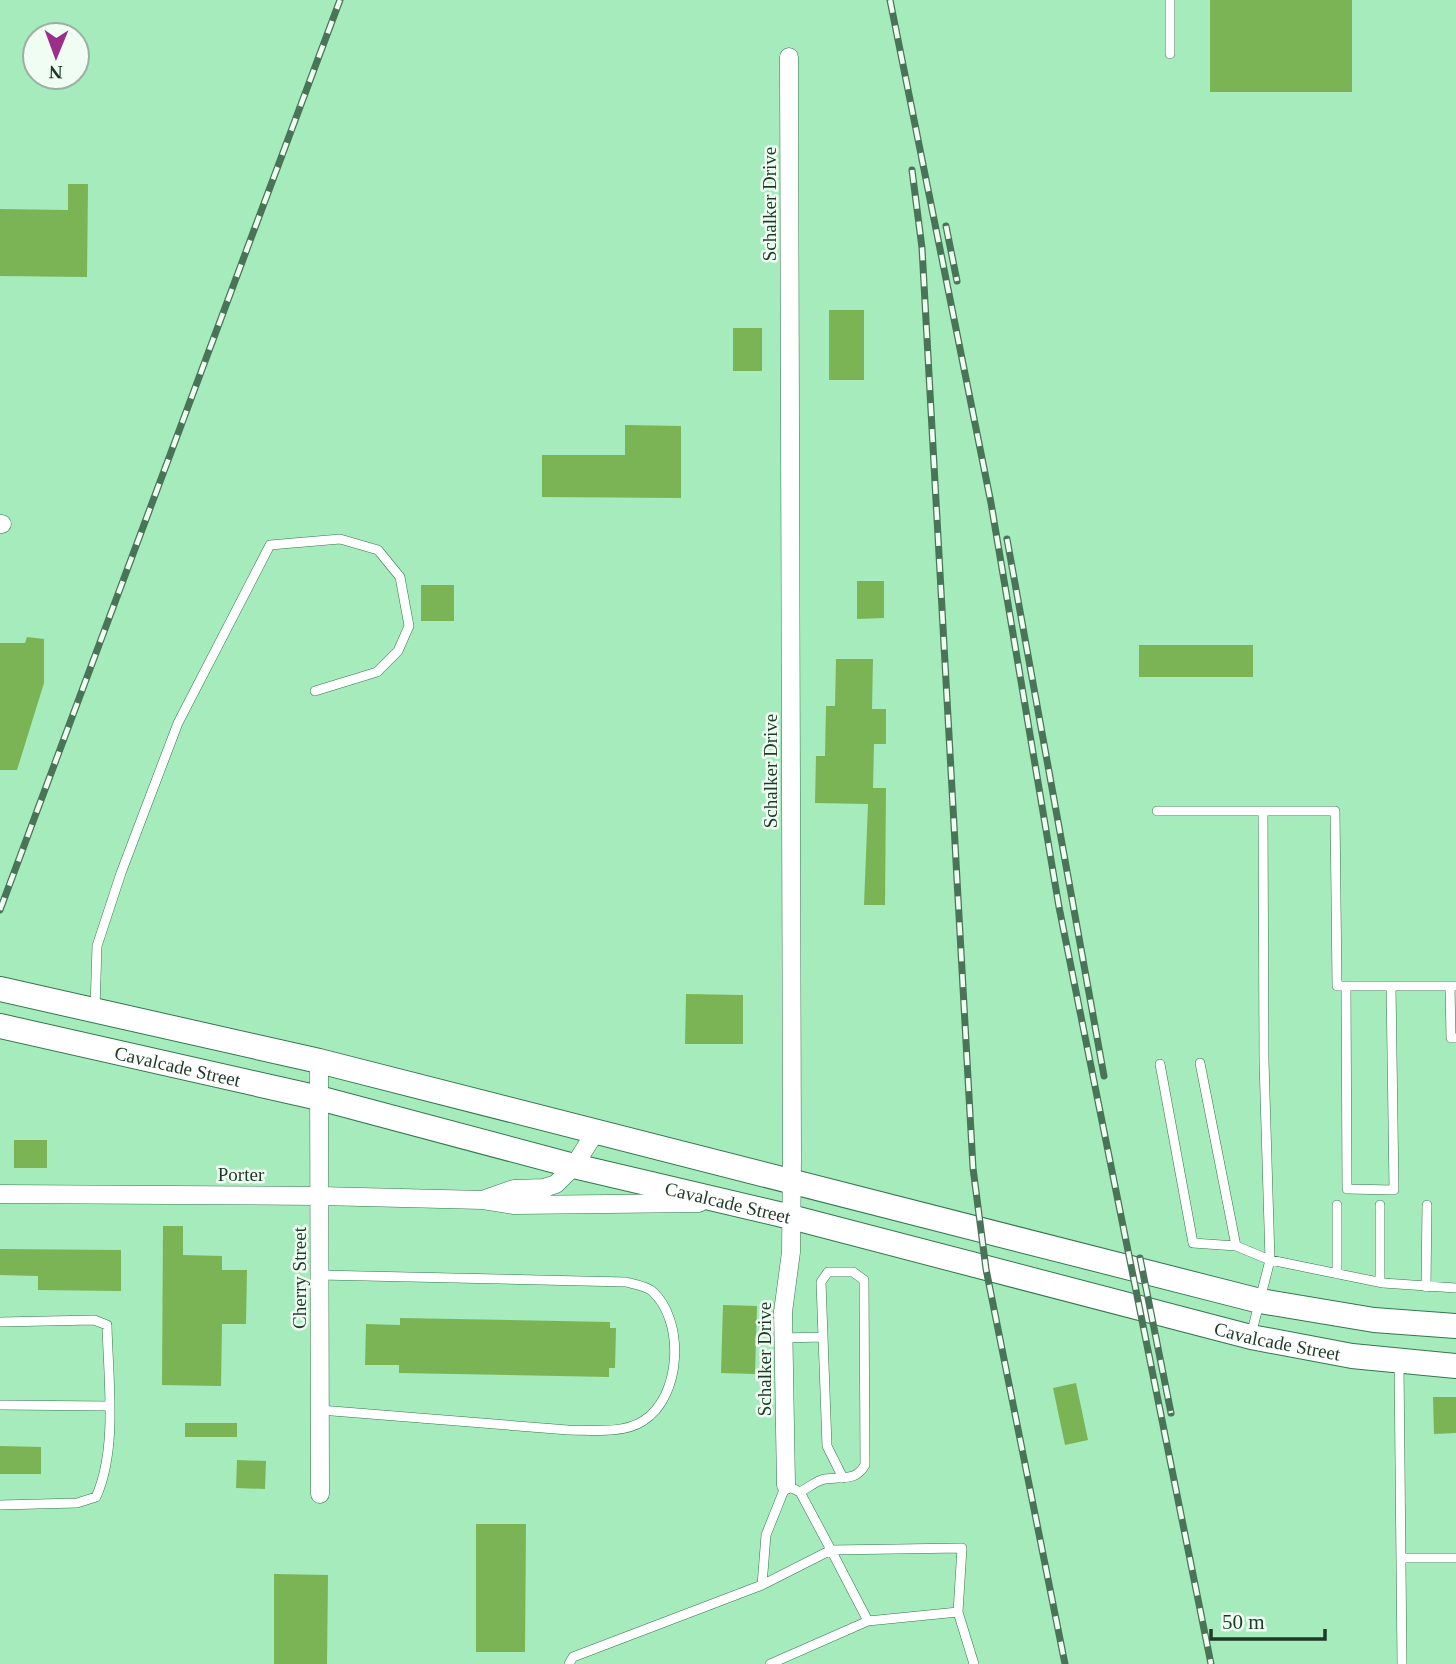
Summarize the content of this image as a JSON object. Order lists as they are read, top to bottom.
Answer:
{
  "streets": {
    "main road": ["Cavalcade Street"],
    "street": ["Schalker Drive", "Porter", "Cherry Street"]
  },
  "crossings": [
    ["Schalker Drive", "Cavalcade Street"],
    ["Cavalcade Street", "Porter"],
    ["Cavalcade Street", "Cherry Street"],
    ["Porter", "Cherry Street"]
  ],
  "scale_bar": "50 m",
  "north": "bottom"
}
